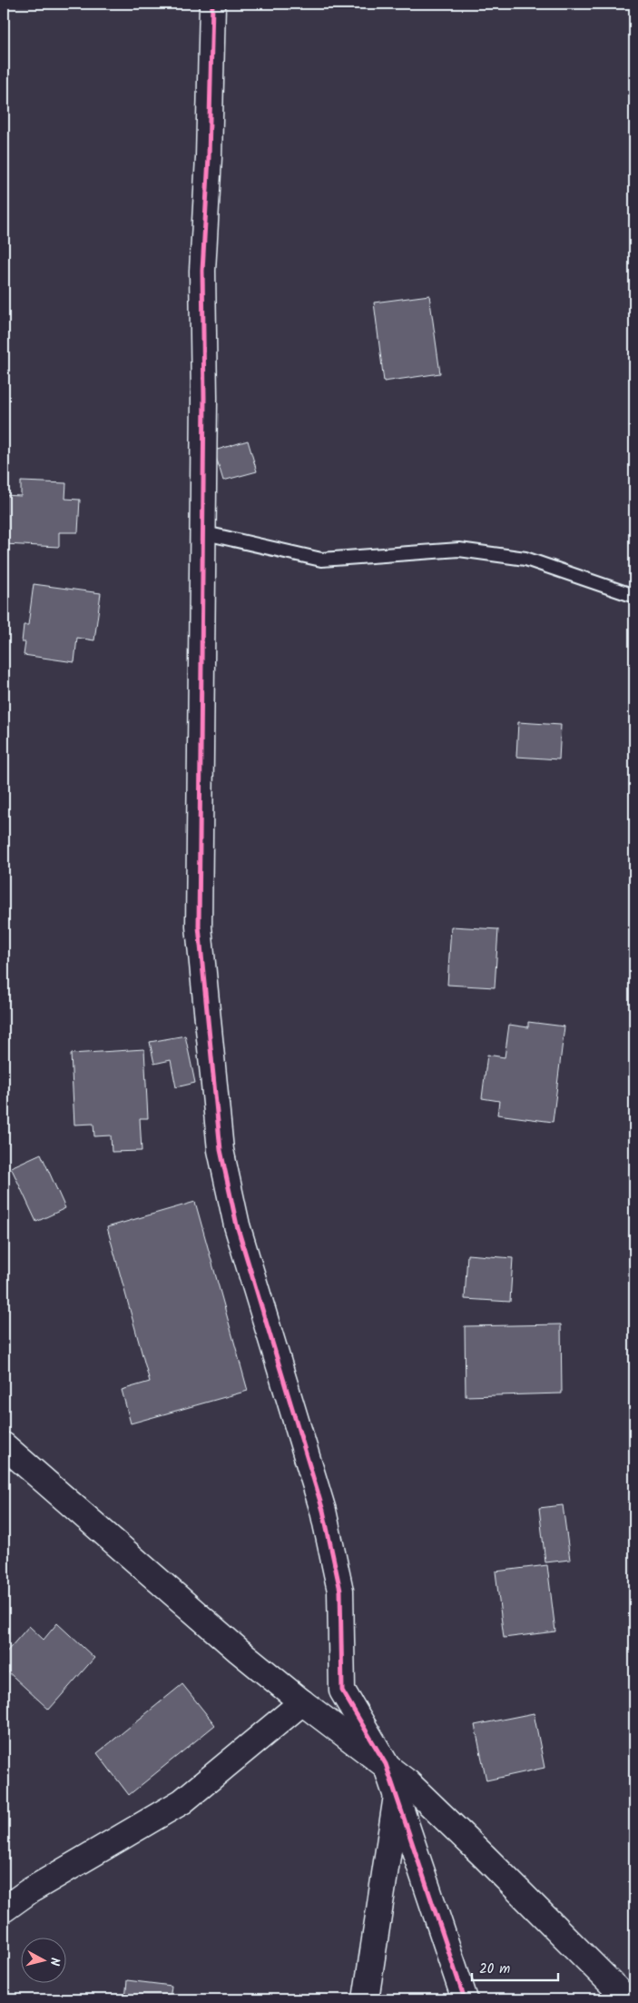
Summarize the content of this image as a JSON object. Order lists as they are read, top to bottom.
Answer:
{
  "scale_bar": "20 m",
  "north": "right"
}
